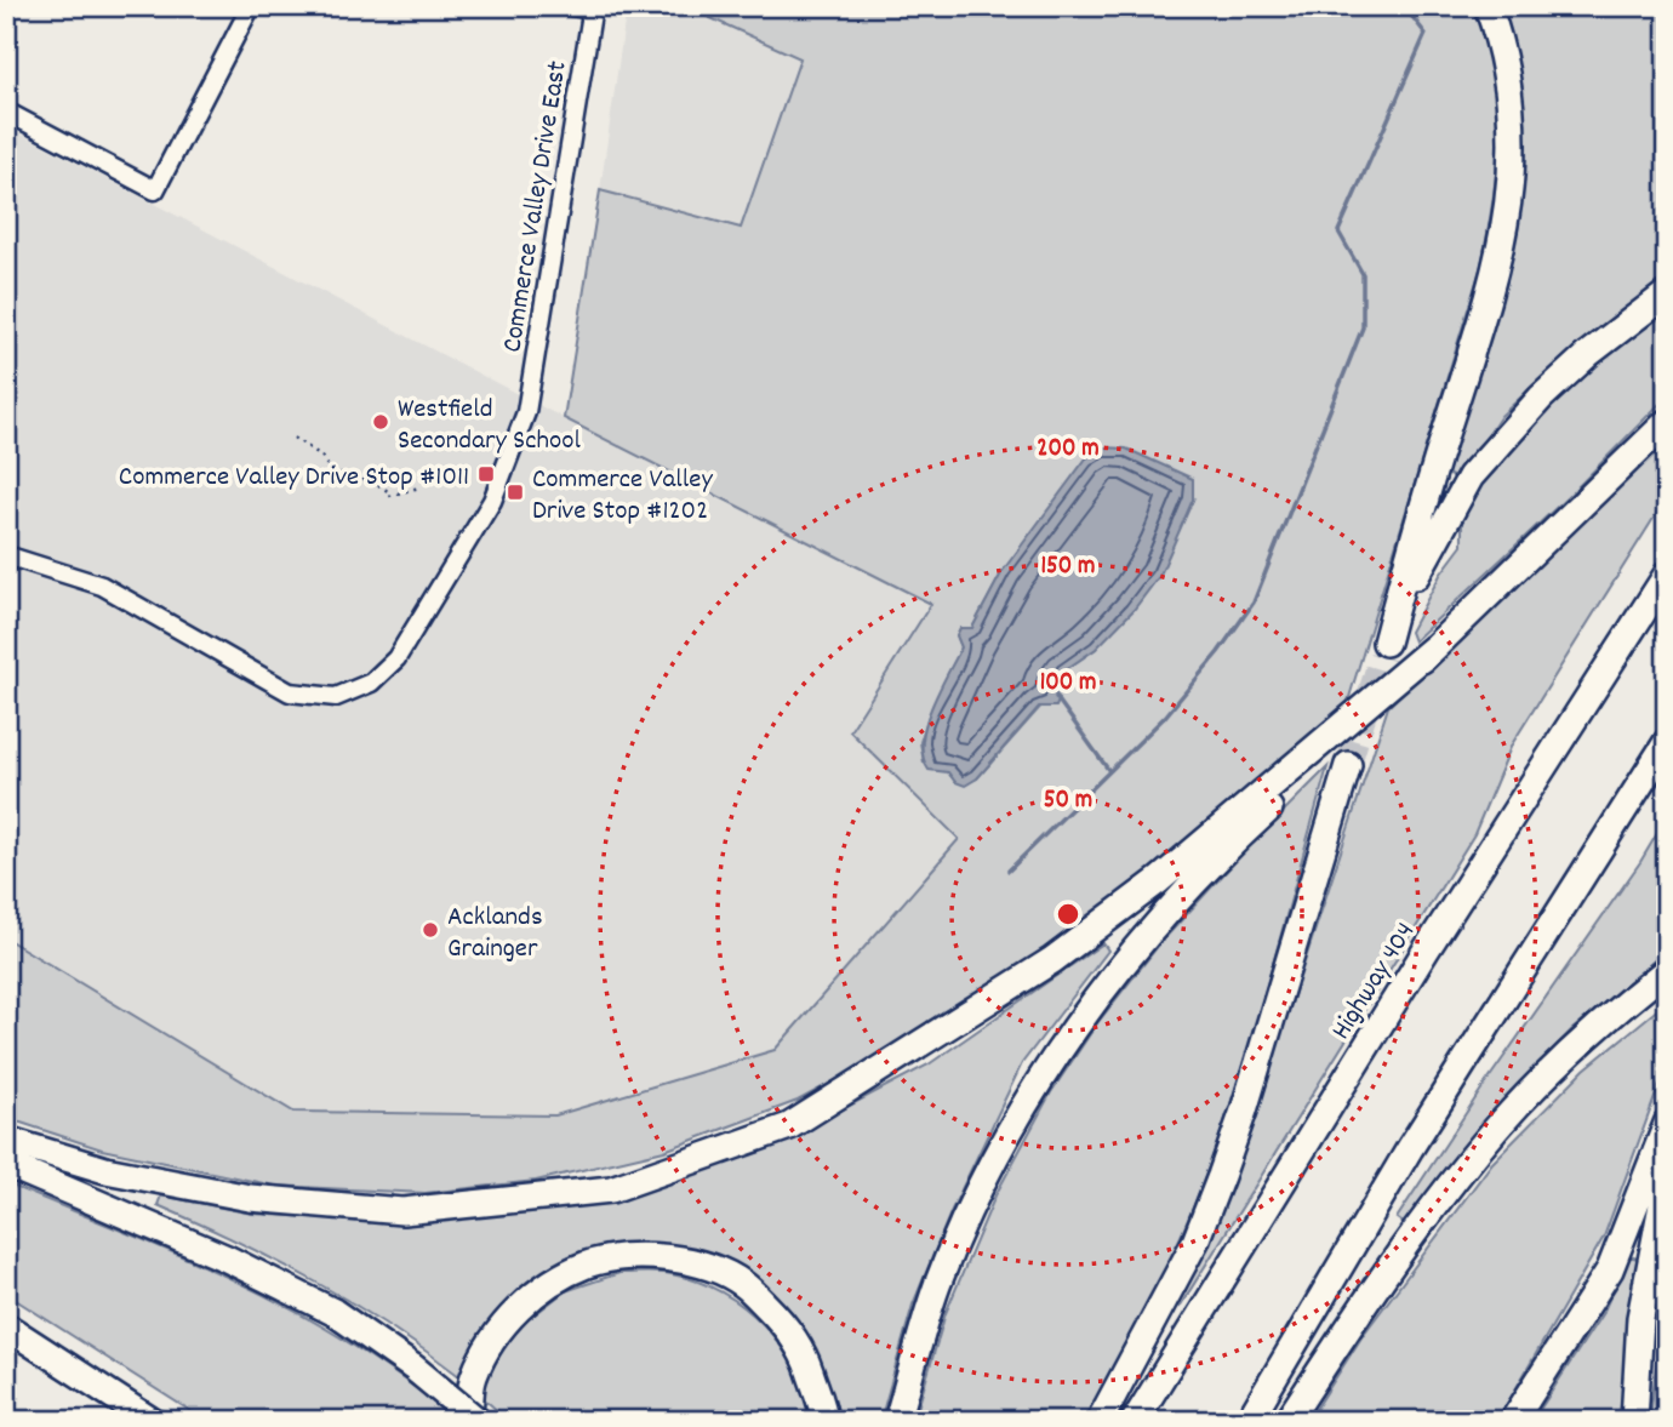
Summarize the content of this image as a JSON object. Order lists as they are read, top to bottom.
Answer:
{
  "streets": {
    "highway": ["Highway 404"],
    "street": ["Commerce Valley Drive East"]
  },
  "places": {
    "other": ["Westfield Secondary School", "Acklands Grainger"],
    "transit": ["Commerce Valley Drive Stop #1011", "Commerce Valley Drive Stop #1202"]
  },
  "rings": [
    "200 m",
    "150 m",
    "100 m",
    "50 m"
  ]
}
